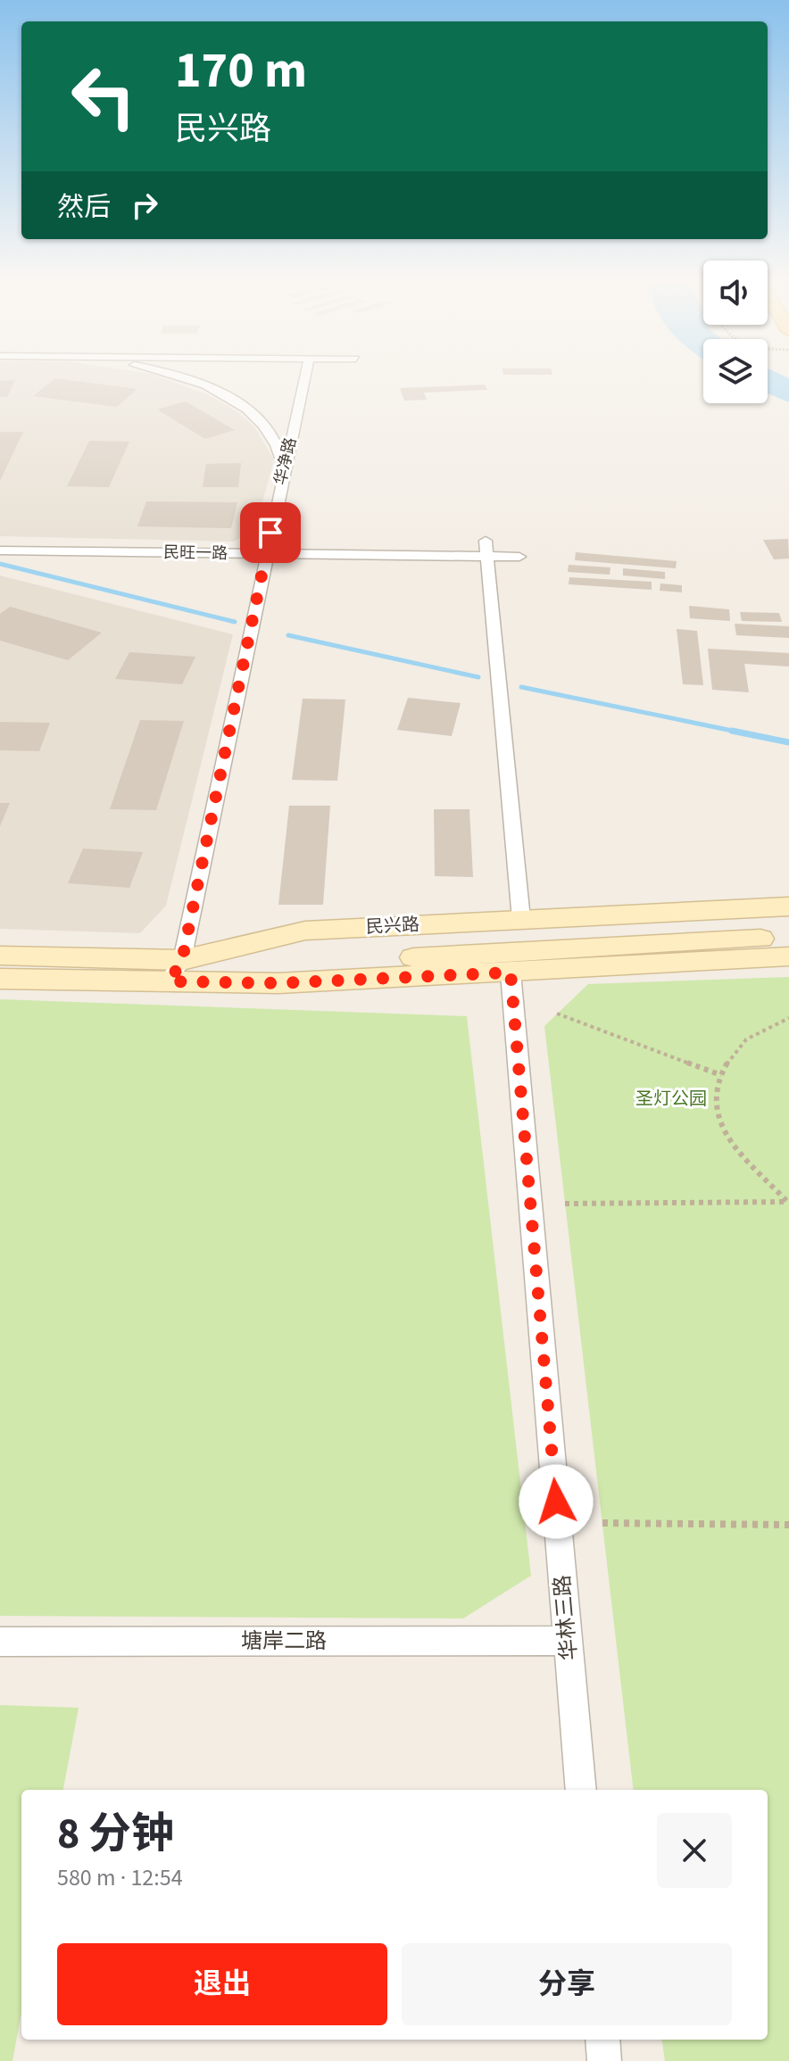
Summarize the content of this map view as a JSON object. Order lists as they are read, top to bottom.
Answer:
{
  "streets": {
    "main road": ["民兴路"],
    "street": [
      "华净路",
      "民旺一路",
      "华林三路",
      "塘岸二路"
    ]
  },
  "crossings": [
    ["华净路", "民旺一路"],
    ["华净路", "民兴路"],
    ["民兴路", "华林三路"],
    ["华林三路", "塘岸二路"]
  ],
  "parks": ["圣灯公园"],
  "page": {
    "turn": ["170 m", "民兴路"],
    "then": "然后",
    "heading": ["8 分钟", "580 m · 12:54"],
    "buttons": ["退出", "分享"]
  }
}
